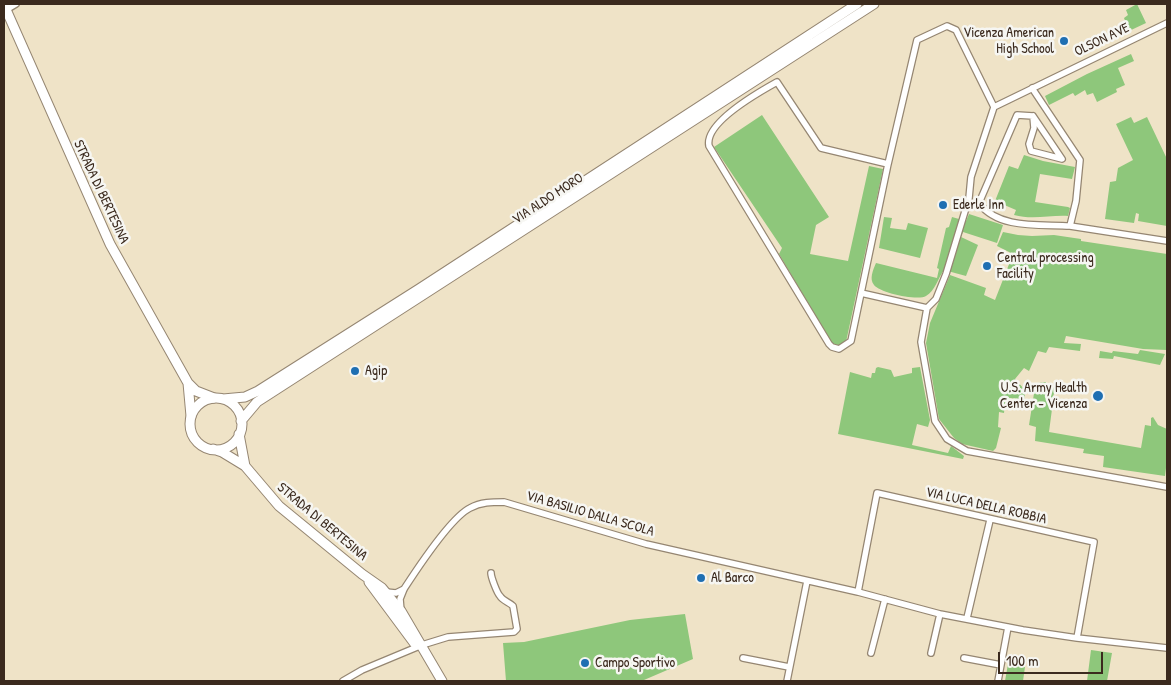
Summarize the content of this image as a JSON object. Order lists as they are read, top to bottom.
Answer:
{
  "streets": {
    "main road": ["STRADA DI BERTESINA", "VIA ALDO MORO"],
    "street": ["OLSON AVE", "VIA LUCA DELLA ROBBIA", "VIA BASILIO DALLA SCOLA"]
  },
  "crossings": [
    ["STRADA DI BERTESINA", "VIA ALDO MORO"],
    ["STRADA DI BERTESINA", "VIA BASILIO DALLA SCOLA"],
    ["VIA LUCA DELLA ROBBIA", "VIA BASILIO DALLA SCOLA"]
  ],
  "places": [
    "Vicenza American High School",
    "Ederle Inn",
    "Central processing Facility",
    "Agip",
    "U.S. Army Health Center - Vicenza",
    "Al Barco",
    "Campo Sportivo"
  ],
  "scale_bar": "100 m"
}
